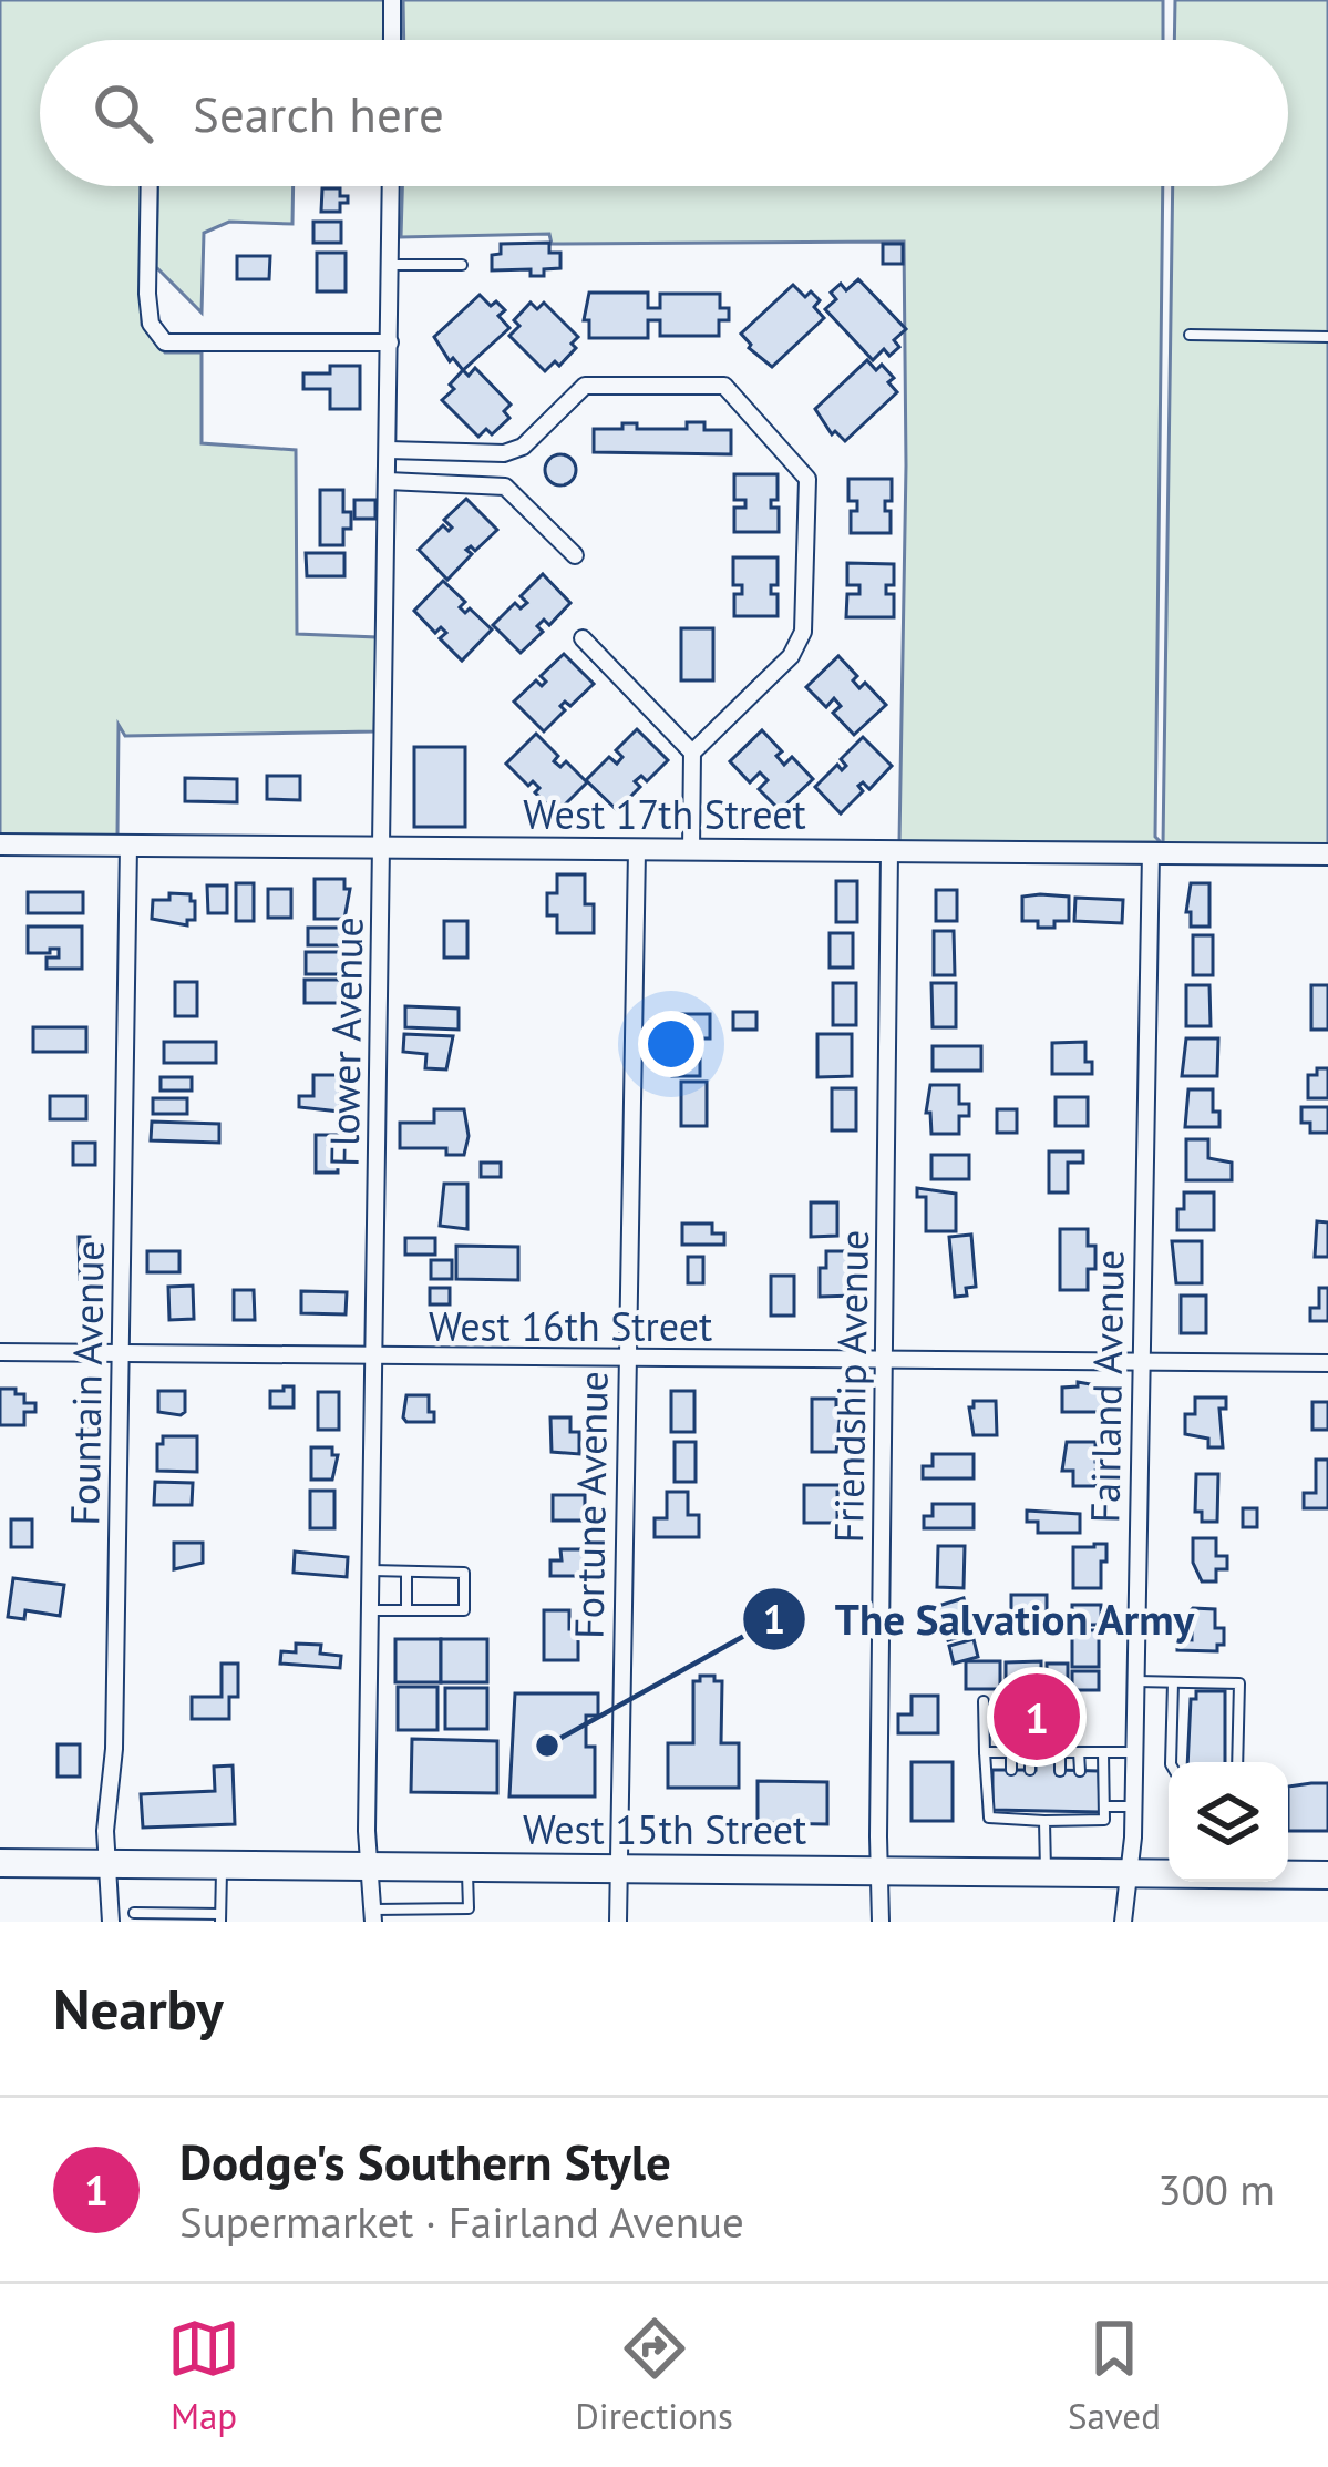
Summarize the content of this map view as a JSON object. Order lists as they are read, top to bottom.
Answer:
{
  "streets": {
    "highway": ["West 15th Street"],
    "main road": ["West 17th Street"],
    "street": [
      "Flower Avenue",
      "West 16th Street",
      "Fountain Avenue",
      "Friendship Avenue",
      "Fairland Avenue",
      "Fortune Avenue"
    ]
  },
  "crossings": [
    ["West 17th Street", "Flower Avenue"],
    ["West 17th Street", "Fountain Avenue"],
    ["West 17th Street", "Friendship Avenue"],
    ["West 17th Street", "Fairland Avenue"],
    ["West 17th Street", "Fortune Avenue"],
    ["Flower Avenue", "West 16th Street"],
    ["Flower Avenue", "West 15th Street"],
    ["West 16th Street", "Fountain Avenue"],
    ["West 16th Street", "Friendship Avenue"],
    ["West 16th Street", "Fairland Avenue"],
    ["West 16th Street", "Fortune Avenue"],
    ["Fountain Avenue", "West 15th Street"],
    ["Friendship Avenue", "West 15th Street"],
    ["Fairland Avenue", "West 15th Street"],
    ["Fortune Avenue", "West 15th Street"]
  ],
  "places": ["The Salvation Army"],
  "page": {
    "search": "Search here",
    "pins": "1",
    "heading": "Nearby",
    "list": [
      {
        "mark": "1",
        "name": "Dodge's Southern Style",
        "note": "Supermarket · Fairland Avenue",
        "value": "300 m"
      }
    ],
    "nav": ["Map", "Directions", "Saved"]
  }
}
